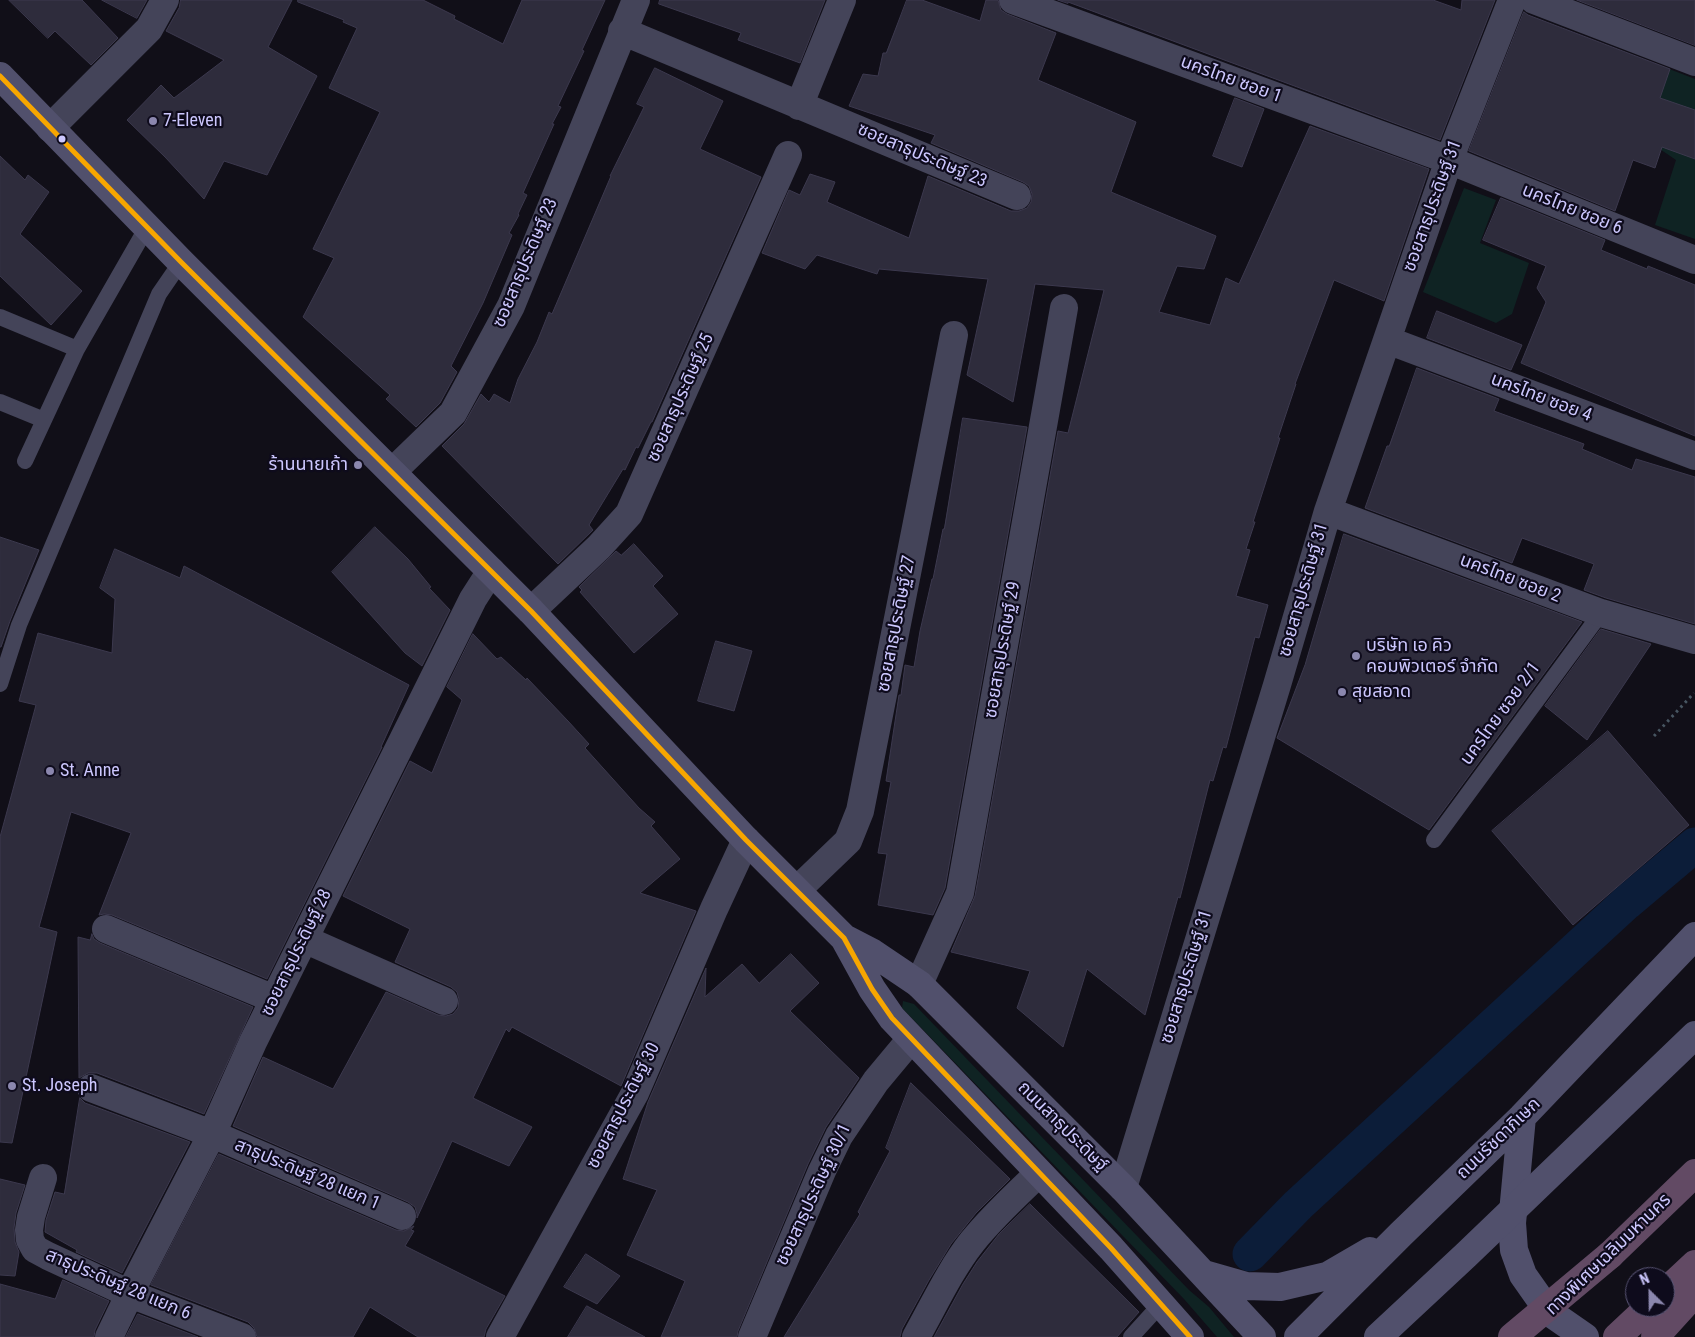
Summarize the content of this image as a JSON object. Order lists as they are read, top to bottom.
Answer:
{
  "streets": {
    "highway": ["ทางพิเศษเฉลิมมหานคร"],
    "main road": ["ถนนสาธุประดิษฐ์", "ถนนรัชดาภิเษก"],
    "street": [
      "นครไทย ซอย 1",
      "ซอยสาธุประดิษฐ์ 23",
      "ซอยสาธุประดิษฐ์ 31",
      "นครไทย ซอย 6",
      "ซอยสาธุประดิษฐ์ 25",
      "นครไทย ซอย 4",
      "นครไทย ซอย 2",
      "ซอยสาธุประดิษฐ์ 27",
      "ซอยสาธุประดิษฐ์ 29",
      "ซอยสาธุประดิษฐ์ 28",
      "ซอยสาธุประดิษฐ์ 30",
      "สาธุประดิษฐ์ 28 แยก 1",
      "ซอยสาธุประดิษฐ์ 30/1",
      "สาธุประดิษฐ์ 28 แยก 6"
    ],
    "lane": ["นครไทย ซอย 2/1"]
  },
  "crossings": [
    ["นครไทย ซอย 1", "ซอยสาธุประดิษฐ์ 31"],
    ["นครไทย ซอย 1", "นครไทย ซอย 6"],
    ["ซอยสาธุประดิษฐ์ 23", "ถนนสาธุประดิษฐ์"],
    ["ซอยสาธุประดิษฐ์ 31", "นครไทย ซอย 6"],
    ["ซอยสาธุประดิษฐ์ 31", "นครไทย ซอย 4"],
    ["ซอยสาธุประดิษฐ์ 31", "นครไทย ซอย 2"],
    ["ซอยสาธุประดิษฐ์ 31", "ถนนสาธุประดิษฐ์"],
    ["ซอยสาธุประดิษฐ์ 25", "ถนนสาธุประดิษฐ์"],
    ["นครไทย ซอย 2", "นครไทย ซอย 2/1"],
    ["ซอยสาธุประดิษฐ์ 27", "ถนนสาธุประดิษฐ์"],
    ["ซอยสาธุประดิษฐ์ 29", "ถนนสาธุประดิษฐ์"],
    ["ซอยสาธุประดิษฐ์ 28", "ถนนสาธุประดิษฐ์"],
    ["ซอยสาธุประดิษฐ์ 28", "สาธุประดิษฐ์ 28 แยก 1"],
    ["ซอยสาธุประดิษฐ์ 28", "สาธุประดิษฐ์ 28 แยก 6"],
    ["ซอยสาธุประดิษฐ์ 30", "ถนนสาธุประดิษฐ์"],
    ["ถนนสาธุประดิษฐ์", "ซอยสาธุประดิษฐ์ 30/1"]
  ],
  "places": [
    "7-Eleven",
    "ร้านนายเก้า",
    "บริษัท เอ คิว คอมพิวเตอร์ จำกัด",
    "สุขสอาด",
    "St. Anne",
    "St. Joseph"
  ],
  "north": "top left"
}
